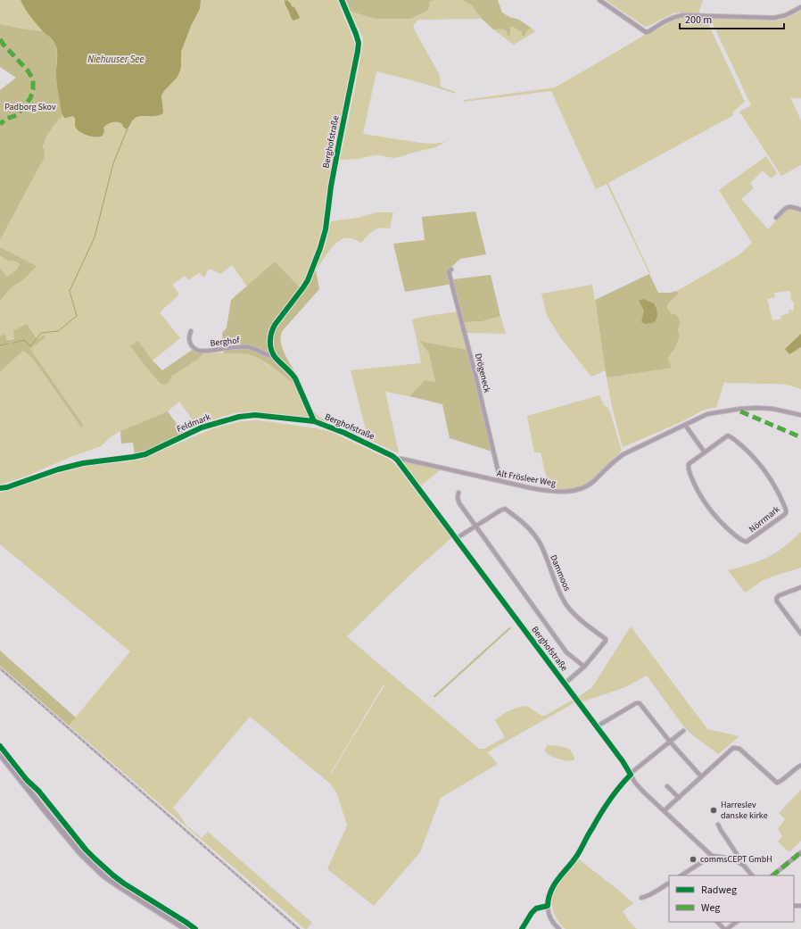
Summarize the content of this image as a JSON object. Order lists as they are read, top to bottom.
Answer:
{
  "streets": {
    "street": [
      "Berghofstraße",
      "Berghof",
      "Drögeneck",
      "Feldmark",
      "Alt Frösleer Weg",
      "Nörrmark",
      "Dammoos"
    ]
  },
  "crossings": [
    ["Berghofstraße", "Berghof"],
    ["Berghofstraße", "Feldmark"],
    ["Berghofstraße", "Alt Frösleer Weg"],
    ["Berghofstraße", "Dammoos"],
    ["Drögeneck", "Alt Frösleer Weg"]
  ],
  "water": ["Niehuuser See"],
  "parks": ["Padborg Skov"],
  "places": ["Harreslev danske kirke", "commsCEPT GmbH"],
  "legend": ["Radweg", "Weg"],
  "scale_bar": "200 m"
}
